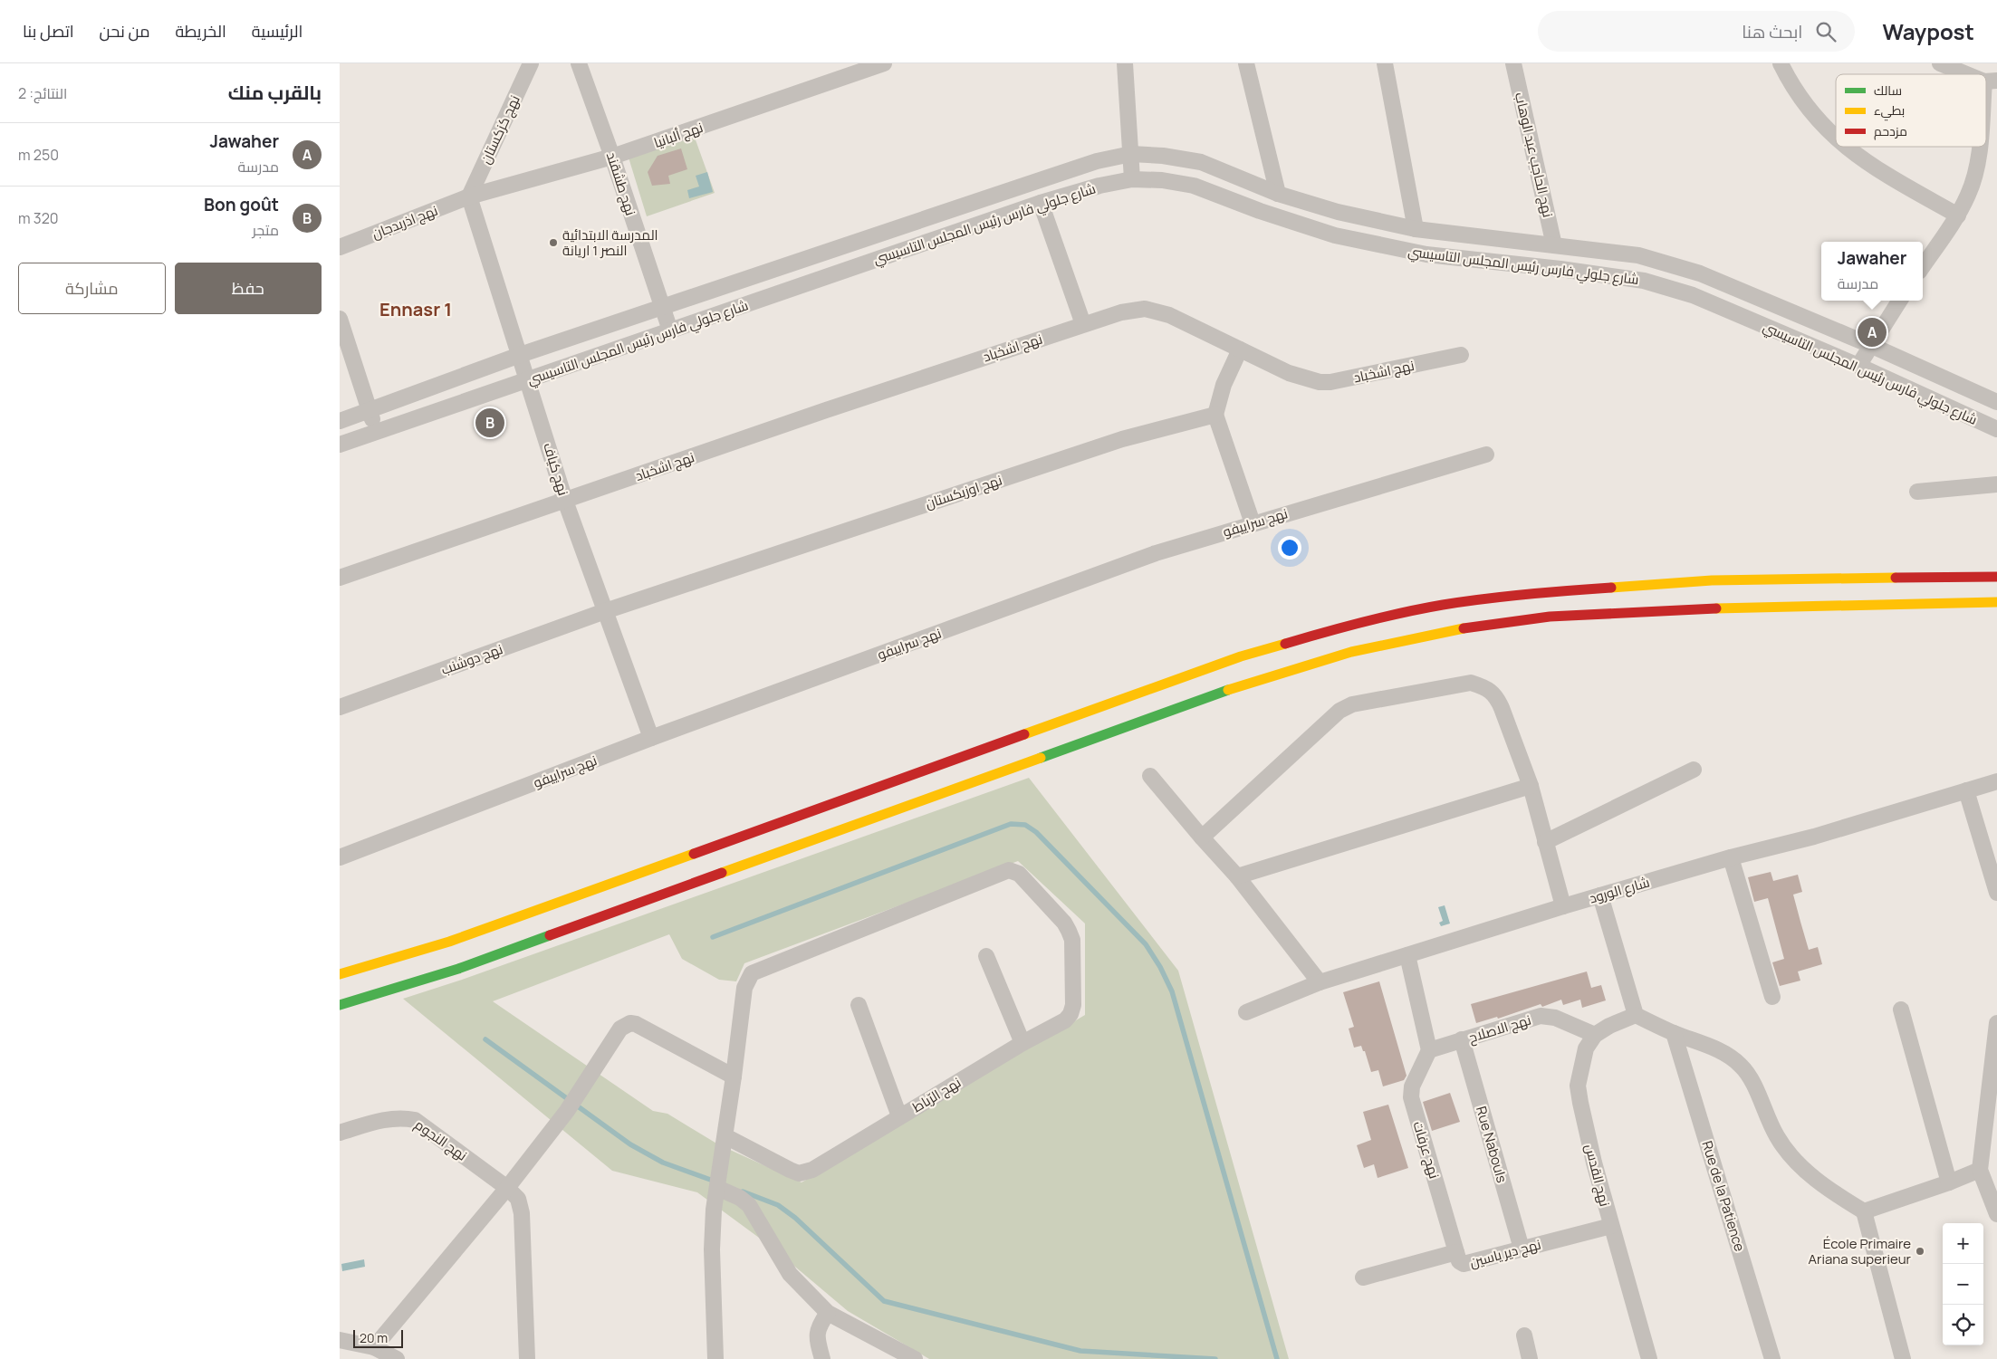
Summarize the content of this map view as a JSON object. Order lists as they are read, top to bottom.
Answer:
{
  "streets": {
    "street": [
      "نهج كزكستان",
      "نهج ألبانيا",
      "نهج الحاجب عبد الوهاب",
      "نهج طشقند",
      "نهج اذربدجان",
      "شارع جلولي فارس رئيس المجلس التاسيسي",
      "نهج اشخباد",
      "نهج كياف",
      "نهج اوزبكستان",
      "نهج سراييفو",
      "نهج دوشنب",
      "شارع الورود",
      "نهج الاصلاح",
      "نهج الرّباط",
      "نهج النجوم",
      "Rue Nabouls",
      "نهج عرفات",
      "نهج القدس",
      "Rue de la Patience",
      "نهج دير ياسين"
    ]
  },
  "crossings": [
    ["نهج كزكستان", "نهج ألبانيا"],
    ["نهج كزكستان", "نهج اذربدجان"],
    ["نهج كزكستان", "نهج كياف"],
    ["نهج ألبانيا", "نهج طشقند"],
    ["نهج ألبانيا", "نهج اذربدجان"],
    ["نهج ألبانيا", "نهج كياف"],
    ["نهج الحاجب عبد الوهاب", "شارع جلولي فارس رئيس المجلس التاسيسي"],
    ["نهج طشقند", "شارع جلولي فارس رئيس المجلس التاسيسي"],
    ["نهج اذربدجان", "نهج كياف"],
    ["شارع جلولي فارس رئيس المجلس التاسيسي", "نهج كياف"],
    ["نهج اشخباد", "نهج كياف"],
    ["نهج كياف", "نهج اوزبكستان"],
    ["نهج كياف", "نهج سراييفو"],
    ["نهج كياف", "نهج دوشنب"],
    ["نهج اوزبكستان", "نهج دوشنب"],
    ["نهج الاصلاح", "Rue Nabouls"],
    ["نهج الاصلاح", "نهج عرفات"],
    ["نهج الاصلاح", "نهج القدس"],
    ["Rue Nabouls", "نهج دير ياسين"],
    ["نهج عرفات", "نهج دير ياسين"],
    ["نهج القدس", "نهج دير ياسين"]
  ],
  "districts": ["Ennasr 1"],
  "places": ["المدرسة الابتدائية النصر 1 اريانة", "École Primaire Ariana superieur"],
  "legend": ["سالك", "بطيء", "مزدحم"],
  "scale_bar": "20 m",
  "page": {
    "header": "Waypost",
    "search": "ابحث هنا",
    "nav": [
      "الرئيسية",
      "الخريطة",
      "من نحن",
      "اتصل بنا"
    ],
    "heading": ["بالقرب منك", "النتائج: 2"],
    "list": [
      {
        "mark": "A",
        "name": "Jawaher",
        "note": "مدرسة",
        "value": "250 m"
      },
      {
        "mark": "B",
        "name": "Bon goût",
        "note": "متجر",
        "value": "320 m"
      }
    ],
    "popup": ["Jawaher", "مدرسة"],
    "buttons": ["حفظ", "مشاركة"],
    "pins": ["A", "B"],
    "map_buttons": ["+", "−"],
    "scale": "20 m"
  }
}
